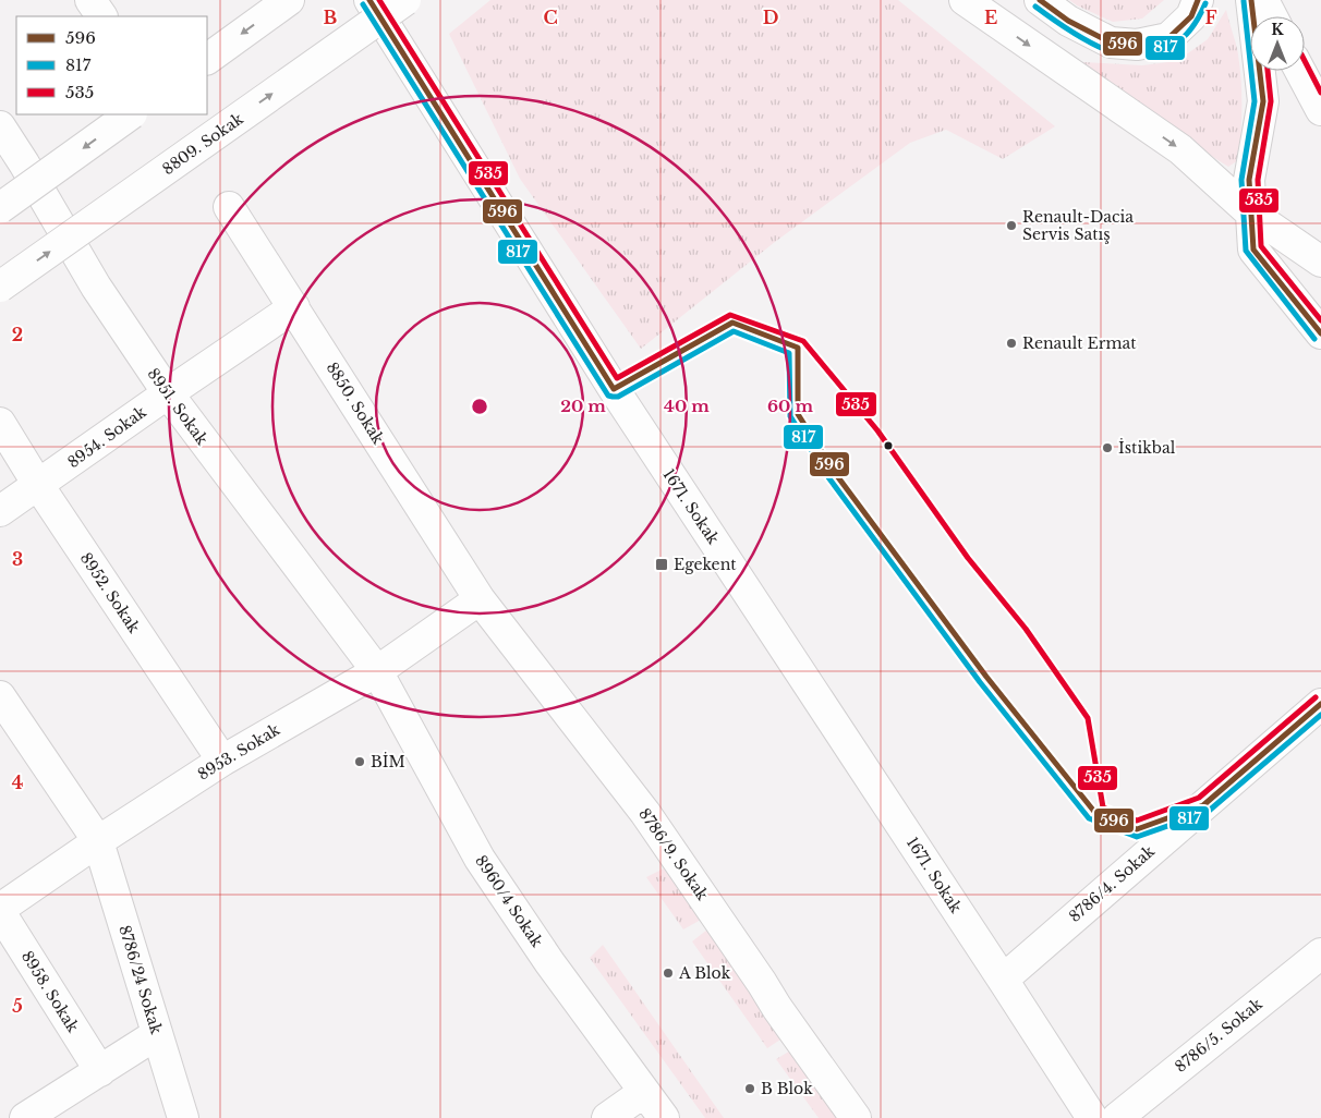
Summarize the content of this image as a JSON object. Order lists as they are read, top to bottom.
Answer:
{
  "streets": {
    "main road": [
      "8809. Sokak",
      "8850. Sokak",
      "8951. Sokak",
      "8954. Sokak",
      "1671. Sokak",
      "8952. Sokak",
      "8953. Sokak",
      "8786/9. Sokak",
      "8786/4. Sokak",
      "8960/4 Sokak",
      "8786/24 Sokak",
      "8958. Sokak",
      "8786/5. Sokak"
    ]
  },
  "crossings": [
    ["8850. Sokak", "8954. Sokak"],
    ["8850. Sokak", "8953. Sokak"],
    ["8850. Sokak", "8786/9. Sokak"],
    ["8951. Sokak", "8954. Sokak"],
    ["8951. Sokak", "8953. Sokak"],
    ["8951. Sokak", "8960/4 Sokak"],
    ["8954. Sokak", "8952. Sokak"],
    ["1671. Sokak", "8786/4. Sokak"],
    ["8952. Sokak", "8953. Sokak"],
    ["8953. Sokak", "8786/9. Sokak"],
    ["8953. Sokak", "8960/4 Sokak"],
    ["8953. Sokak", "8786/24 Sokak"],
    ["8953. Sokak", "8958. Sokak"]
  ],
  "places": {
    "other": [
      "Renault-Dacia Servis Satış",
      "Renault Ermat",
      "İstikbal",
      "BİM",
      "A Blok",
      "B Blok"
    ],
    "transit": ["Egekent"]
  },
  "lines": ["transit line 596", "transit line 535", "transit line 817"],
  "legend": ["596", "817", "535"],
  "north": "top",
  "grid": {
    "columns": [
      "B",
      "C",
      "D",
      "E",
      "F"
    ],
    "rows": [
      "2",
      "3",
      "4",
      "5"
    ]
  },
  "rings": ["20 m", "40 m", "60 m"]
}
